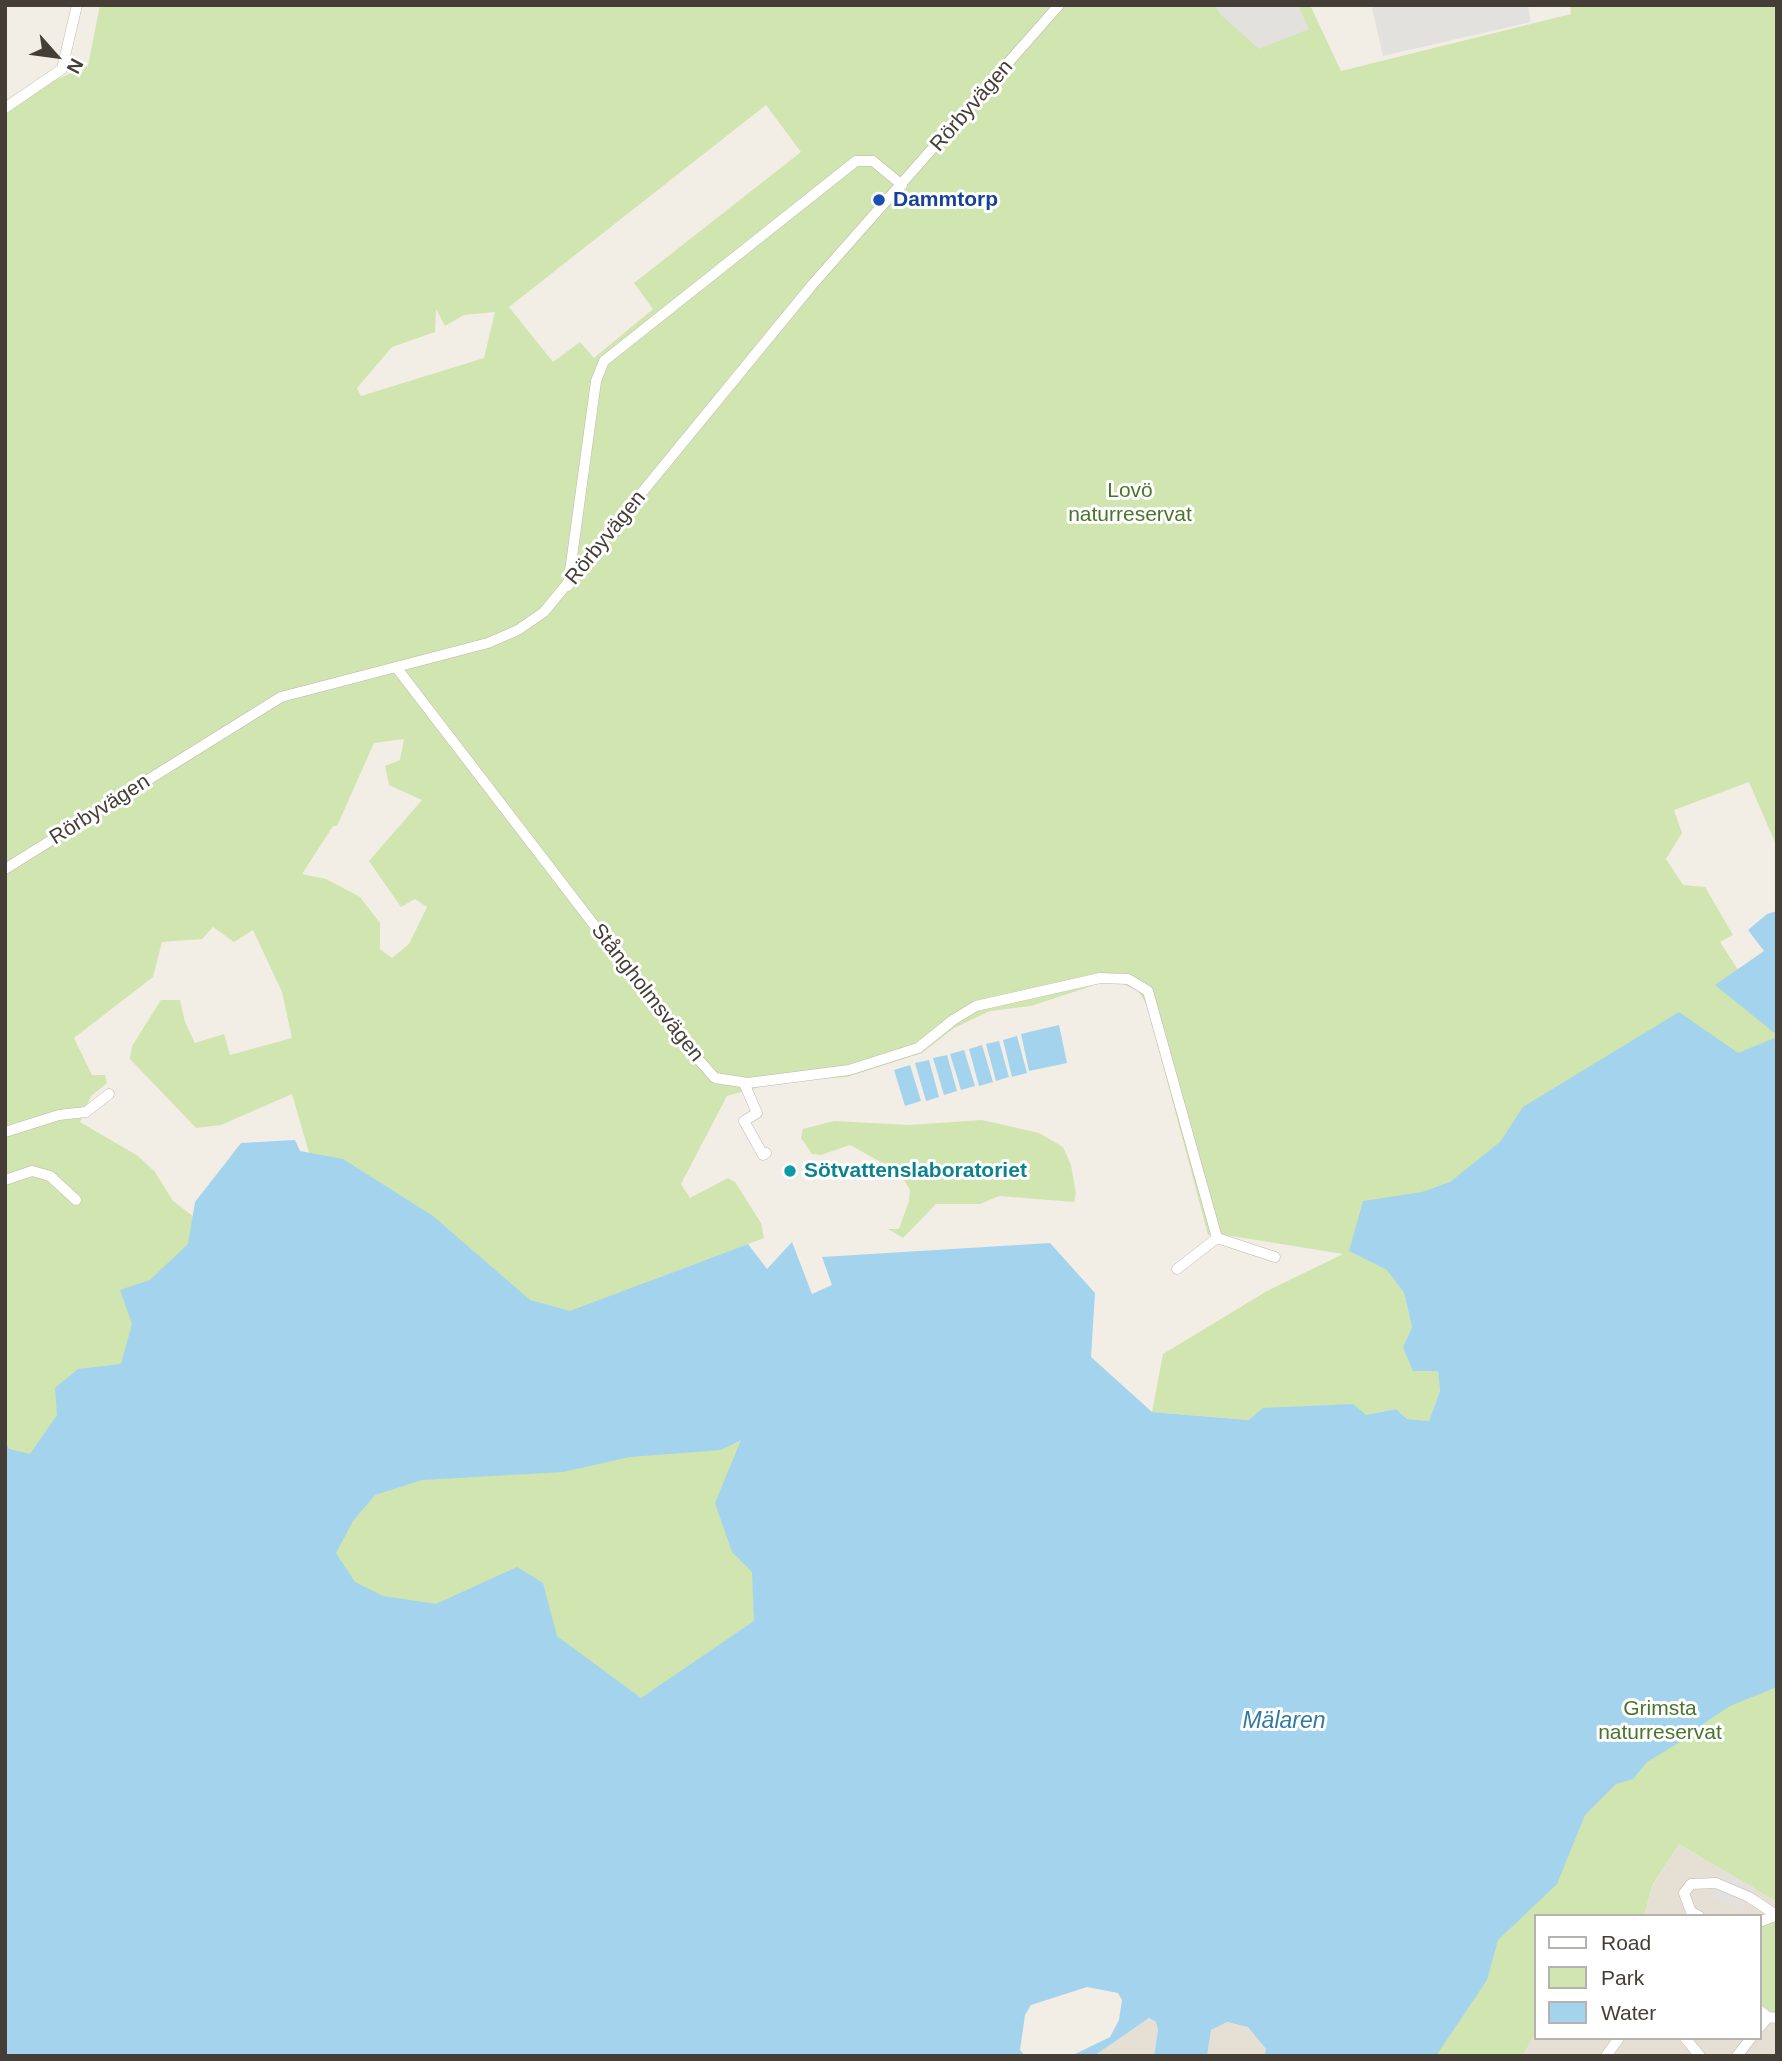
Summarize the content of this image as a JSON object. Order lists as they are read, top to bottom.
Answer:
{
  "streets": {
    "street": ["Rörbyvägen", "Stångholmsvägen"]
  },
  "crossings": [
    ["Rörbyvägen", "Stångholmsvägen"]
  ],
  "water": ["Mälaren"],
  "parks": ["Lovö naturreservat", "Grimsta naturreservat"],
  "places": ["Dammtorp", "Sötvattenslaboratoriet"],
  "legend": ["Road", "Park", "Water"],
  "north": "bottom right"
}
